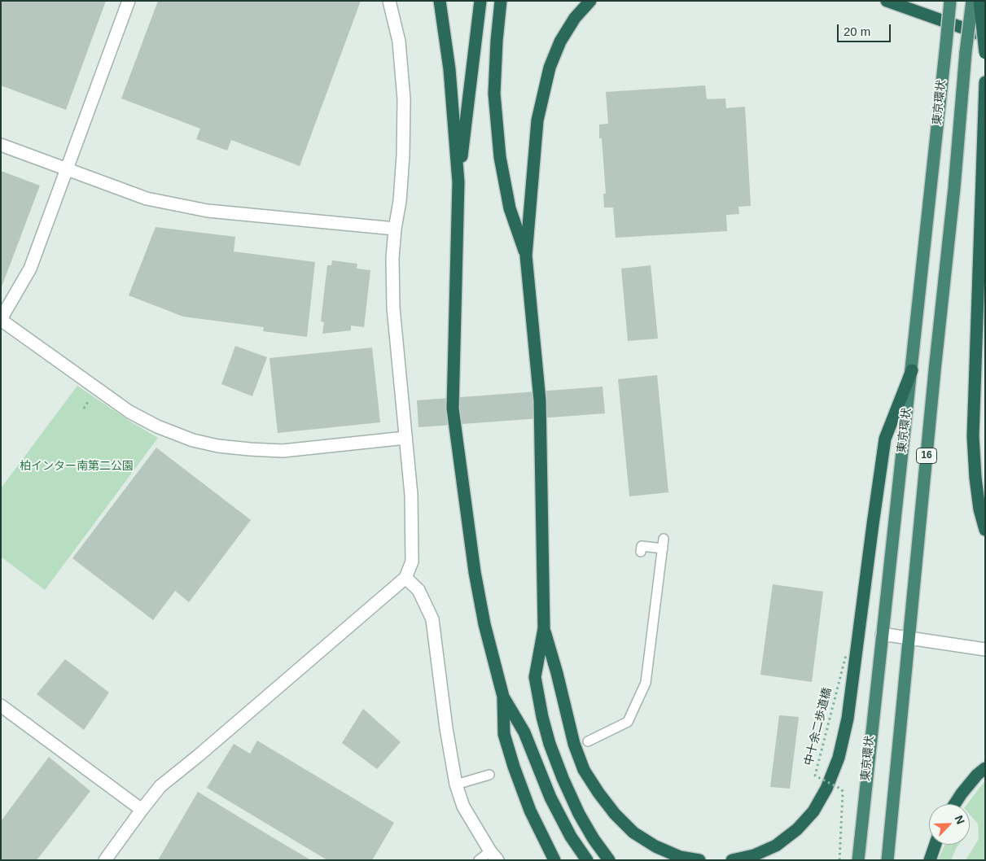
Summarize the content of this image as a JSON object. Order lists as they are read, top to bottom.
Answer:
{
  "streets": {
    "highway": ["東京環状", "16"],
    "path": ["中十余二歩道橋"]
  },
  "parks": ["柏インター南第二公園"],
  "scale_bar": "20 m",
  "north": "top right"
}
